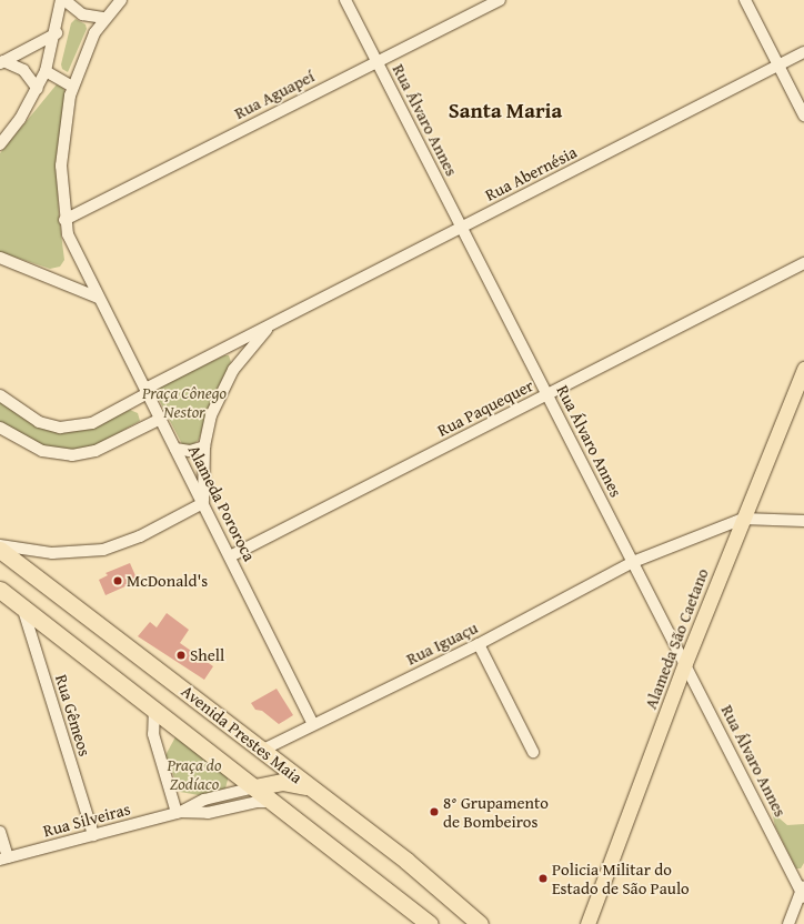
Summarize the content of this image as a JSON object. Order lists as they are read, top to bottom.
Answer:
{
  "streets": {
    "highway": ["Avenida Prestes Maia"],
    "main road": ["Alameda São Caetano"],
    "street": [
      "Rua Aguapeí",
      "Rua Álvaro Annes",
      "Rua Abernésia",
      "Rua Paquequer",
      "Alameda Pororoca",
      "Rua Iguaçu",
      "Rua Gêmeos",
      "Rua Silveiras"
    ]
  },
  "crossings": [
    ["Rua Aguapeí", "Rua Álvaro Annes"],
    ["Rua Aguapeí", "Alameda Pororoca"],
    ["Rua Álvaro Annes", "Rua Abernésia"],
    ["Rua Álvaro Annes", "Rua Paquequer"],
    ["Rua Álvaro Annes", "Alameda São Caetano"],
    ["Rua Álvaro Annes", "Rua Iguaçu"],
    ["Rua Paquequer", "Alameda Pororoca"],
    ["Alameda Pororoca", "Rua Iguaçu"],
    ["Alameda São Caetano", "Rua Iguaçu"],
    ["Rua Iguaçu", "Avenida Prestes Maia"],
    ["Rua Gêmeos", "Avenida Prestes Maia"],
    ["Rua Gêmeos", "Rua Silveiras"],
    ["Avenida Prestes Maia", "Rua Silveiras"]
  ],
  "districts": ["Santa Maria"],
  "parks": ["Praça Cônego Nestor", "Praça do Zodíaco"],
  "places": [
    "McDonald's",
    "Shell",
    "8° Grupamento de Bombeiros",
    "Policia Militar do Estado de São Paulo"
  ]
}
